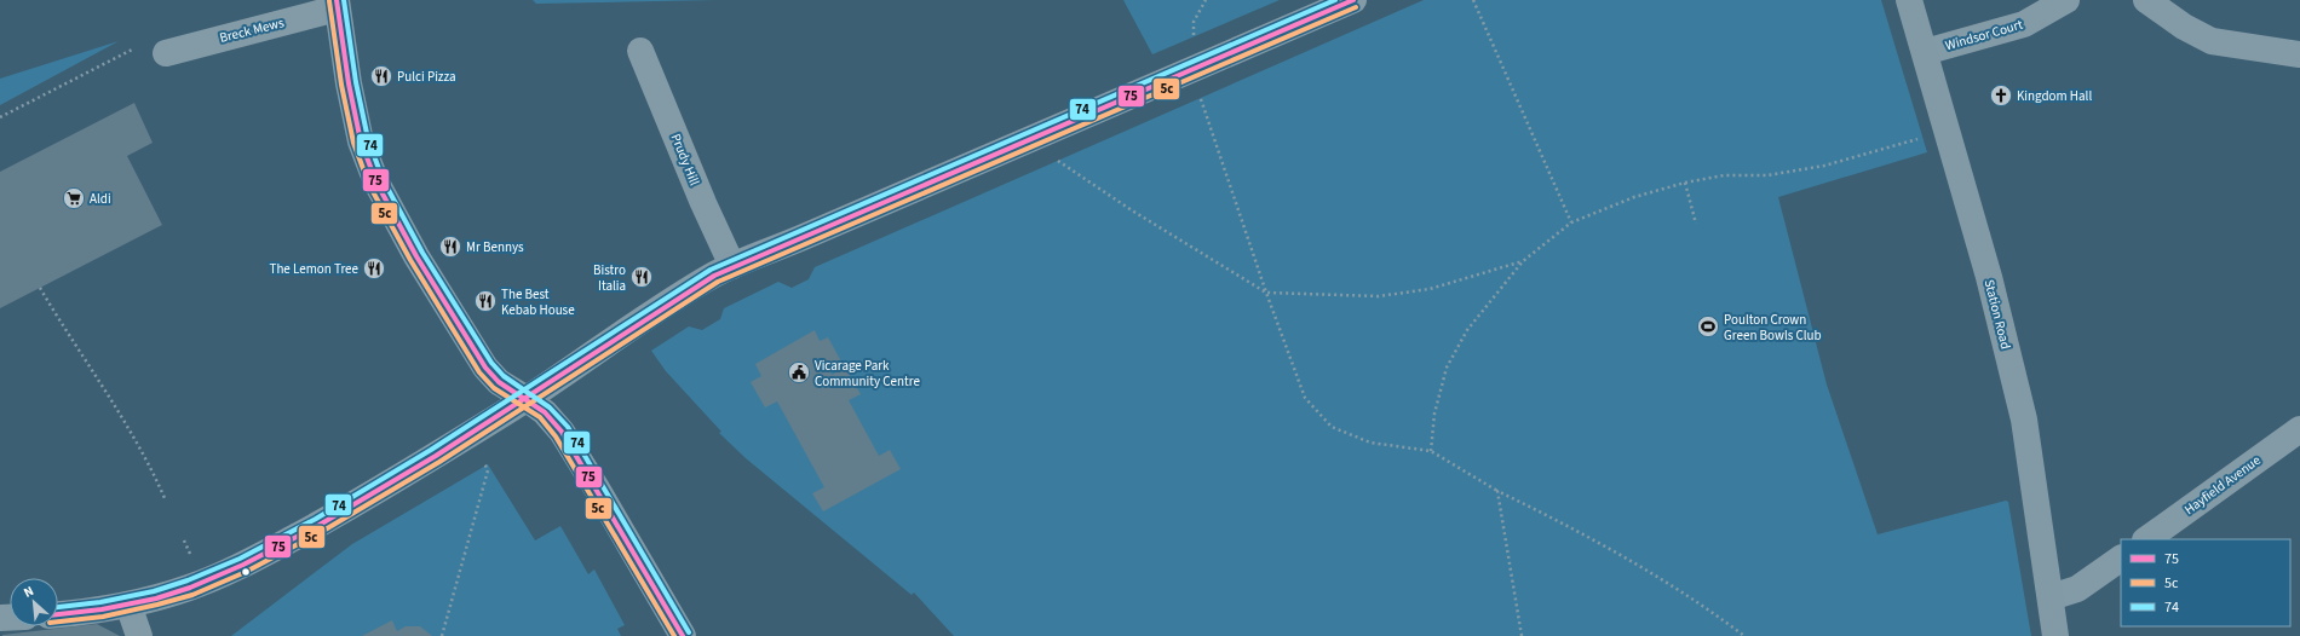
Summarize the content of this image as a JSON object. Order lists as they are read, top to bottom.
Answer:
{
  "streets": {
    "main road": ["Station Road"],
    "street": [
      "Breck Mews",
      "Windsor Court",
      "Prudy Hill",
      "Hayfield Avenue"
    ]
  },
  "crossings": [
    ["Windsor Court", "Station Road"]
  ],
  "places": {
    "restaurant": [
      "Pulci Pizza",
      "Mr Bennys",
      "The Lemon Tree",
      "Bistro Italia",
      "The Best Kebab House"
    ],
    "church": ["Kingdom Hall"],
    "supermarket": ["Aldi"],
    "sports": ["Poulton Crown Green Bowls Club"],
    "public building": ["Vicarage Park Community Centre"]
  },
  "lines": ["transit line 75", "transit line 74", "transit line 5c"],
  "legend": ["75", "5c", "74"],
  "north": "top left"
}
